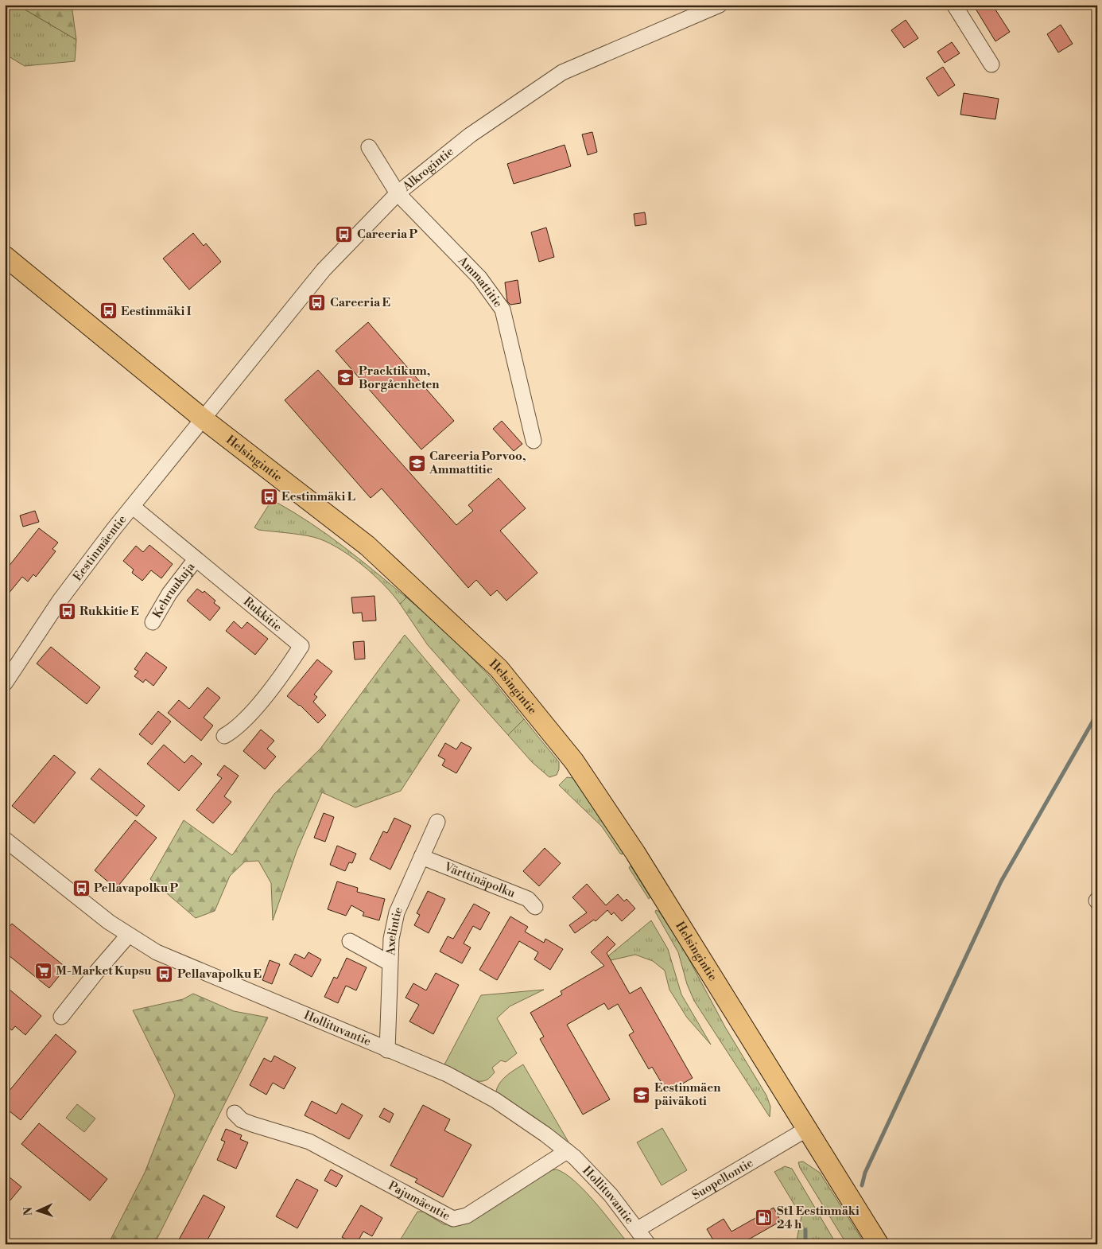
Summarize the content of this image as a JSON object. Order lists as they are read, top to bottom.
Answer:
{
  "streets": {
    "main road": ["Helsingintie"],
    "street": [
      "Alkrogintie",
      "Ammattitie",
      "Eestinmäentie",
      "Kehruukuja",
      "Rukkitie",
      "Värttinäpolku",
      "Axelintie",
      "Hollituvantie",
      "Suopellontie",
      "Pajumäentie"
    ]
  },
  "crossings": [
    ["Alkrogintie", "Ammattitie"],
    ["Alkrogintie", "Helsingintie"],
    ["Alkrogintie", "Eestinmäentie"],
    ["Helsingintie", "Eestinmäentie"],
    ["Helsingintie", "Suopellontie"],
    ["Eestinmäentie", "Rukkitie"],
    ["Kehruukuja", "Rukkitie"],
    ["Värttinäpolku", "Axelintie"],
    ["Axelintie", "Hollituvantie"],
    ["Hollituvantie", "Suopellontie"],
    ["Hollituvantie", "Pajumäentie"]
  ],
  "places": {
    "bus stop": [
      "Careeria P",
      "Careeria E",
      "Eestinmäki I",
      "Eestinmäki L",
      "Rukkitie E",
      "Pellavapolku P",
      "Pellavapolku E"
    ],
    "school or university": ["Pracktikum, Borgåenheten", "Careeria Porvoo, Ammattitie", "Eestinmäen päiväkoti"],
    "supermarket": ["M-Market Kupsu"],
    "fuel station": ["St1 Eestinmäki 24 h"]
  },
  "north": "left"
}
